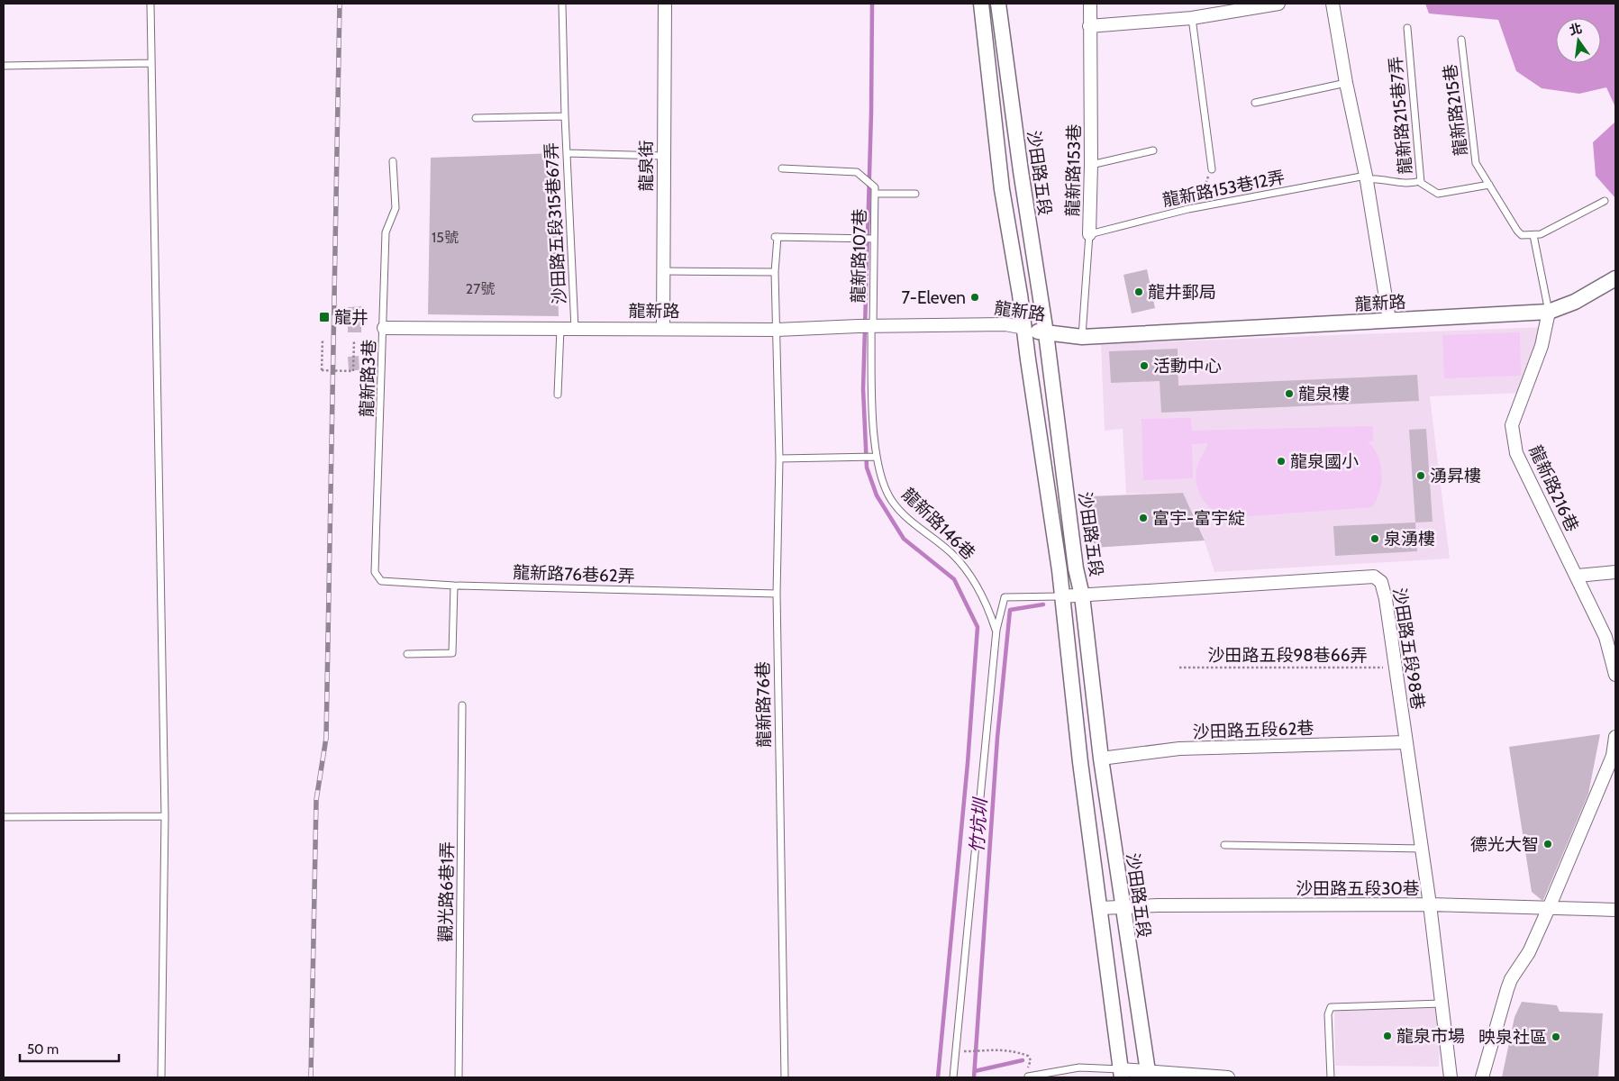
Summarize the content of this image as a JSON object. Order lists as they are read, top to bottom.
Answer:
{
  "streets": {
    "street": [
      "龍泉街",
      "龍新路153巷",
      "沙田路五段",
      "龍新路",
      "龍新路216巷",
      "沙田路五段98巷",
      "沙田路五段62巷",
      "沙田路五段30巷"
    ],
    "lane": [
      "龍新路215巷",
      "龍新路215巷7弄",
      "龍新路153巷12弄",
      "沙田路五段315巷67弄",
      "龍新路107巷",
      "龍新路3巷",
      "龍新路146巷",
      "龍新路76巷62弄",
      "龍新路76巷",
      "觀光路6巷1弄"
    ],
    "path": ["沙田路五段98巷66弄"]
  },
  "crossings": [
    ["龍新路215巷", "龍新路215巷7弄"],
    ["龍新路215巷7弄", "龍新路153巷12弄"],
    ["龍泉街", "龍新路"],
    ["龍新路153巷", "龍新路153巷12弄"],
    ["龍新路153巷", "龍新路"],
    ["沙田路五段", "龍新路"],
    ["沙田路五段", "沙田路五段98巷"],
    ["沙田路五段", "沙田路五段62巷"],
    ["沙田路五段", "沙田路五段30巷"],
    ["沙田路五段315巷67弄", "龍新路"],
    ["龍新路107巷", "龍新路"],
    ["龍新路107巷", "龍新路146巷"],
    ["龍新路107巷", "龍新路76巷"],
    ["龍新路", "龍新路3巷"],
    ["龍新路", "龍新路216巷"],
    ["龍新路", "龍新路146巷"],
    ["龍新路", "龍新路76巷"],
    ["龍新路3巷", "龍新路76巷62弄"],
    ["龍新路76巷62弄", "龍新路76巷"],
    ["沙田路五段98巷", "沙田路五段98巷66弄"],
    ["沙田路五段98巷", "沙田路五段62巷"],
    ["沙田路五段98巷", "沙田路五段30巷"]
  ],
  "water": ["竹坑圳"],
  "places": {
    "other": [
      "龍井郵局",
      "7-Eleven",
      "活動中心",
      "龍泉樓",
      "龍泉國小",
      "湧昇樓",
      "富宇-富宇綻",
      "泉湧樓",
      "德光大智",
      "龍泉市場",
      "映泉社區"
    ],
    "transit": ["龍井"]
  },
  "house_numbers": ["15號", "27號"],
  "scale_bar": "50 m",
  "north": "top"
}
